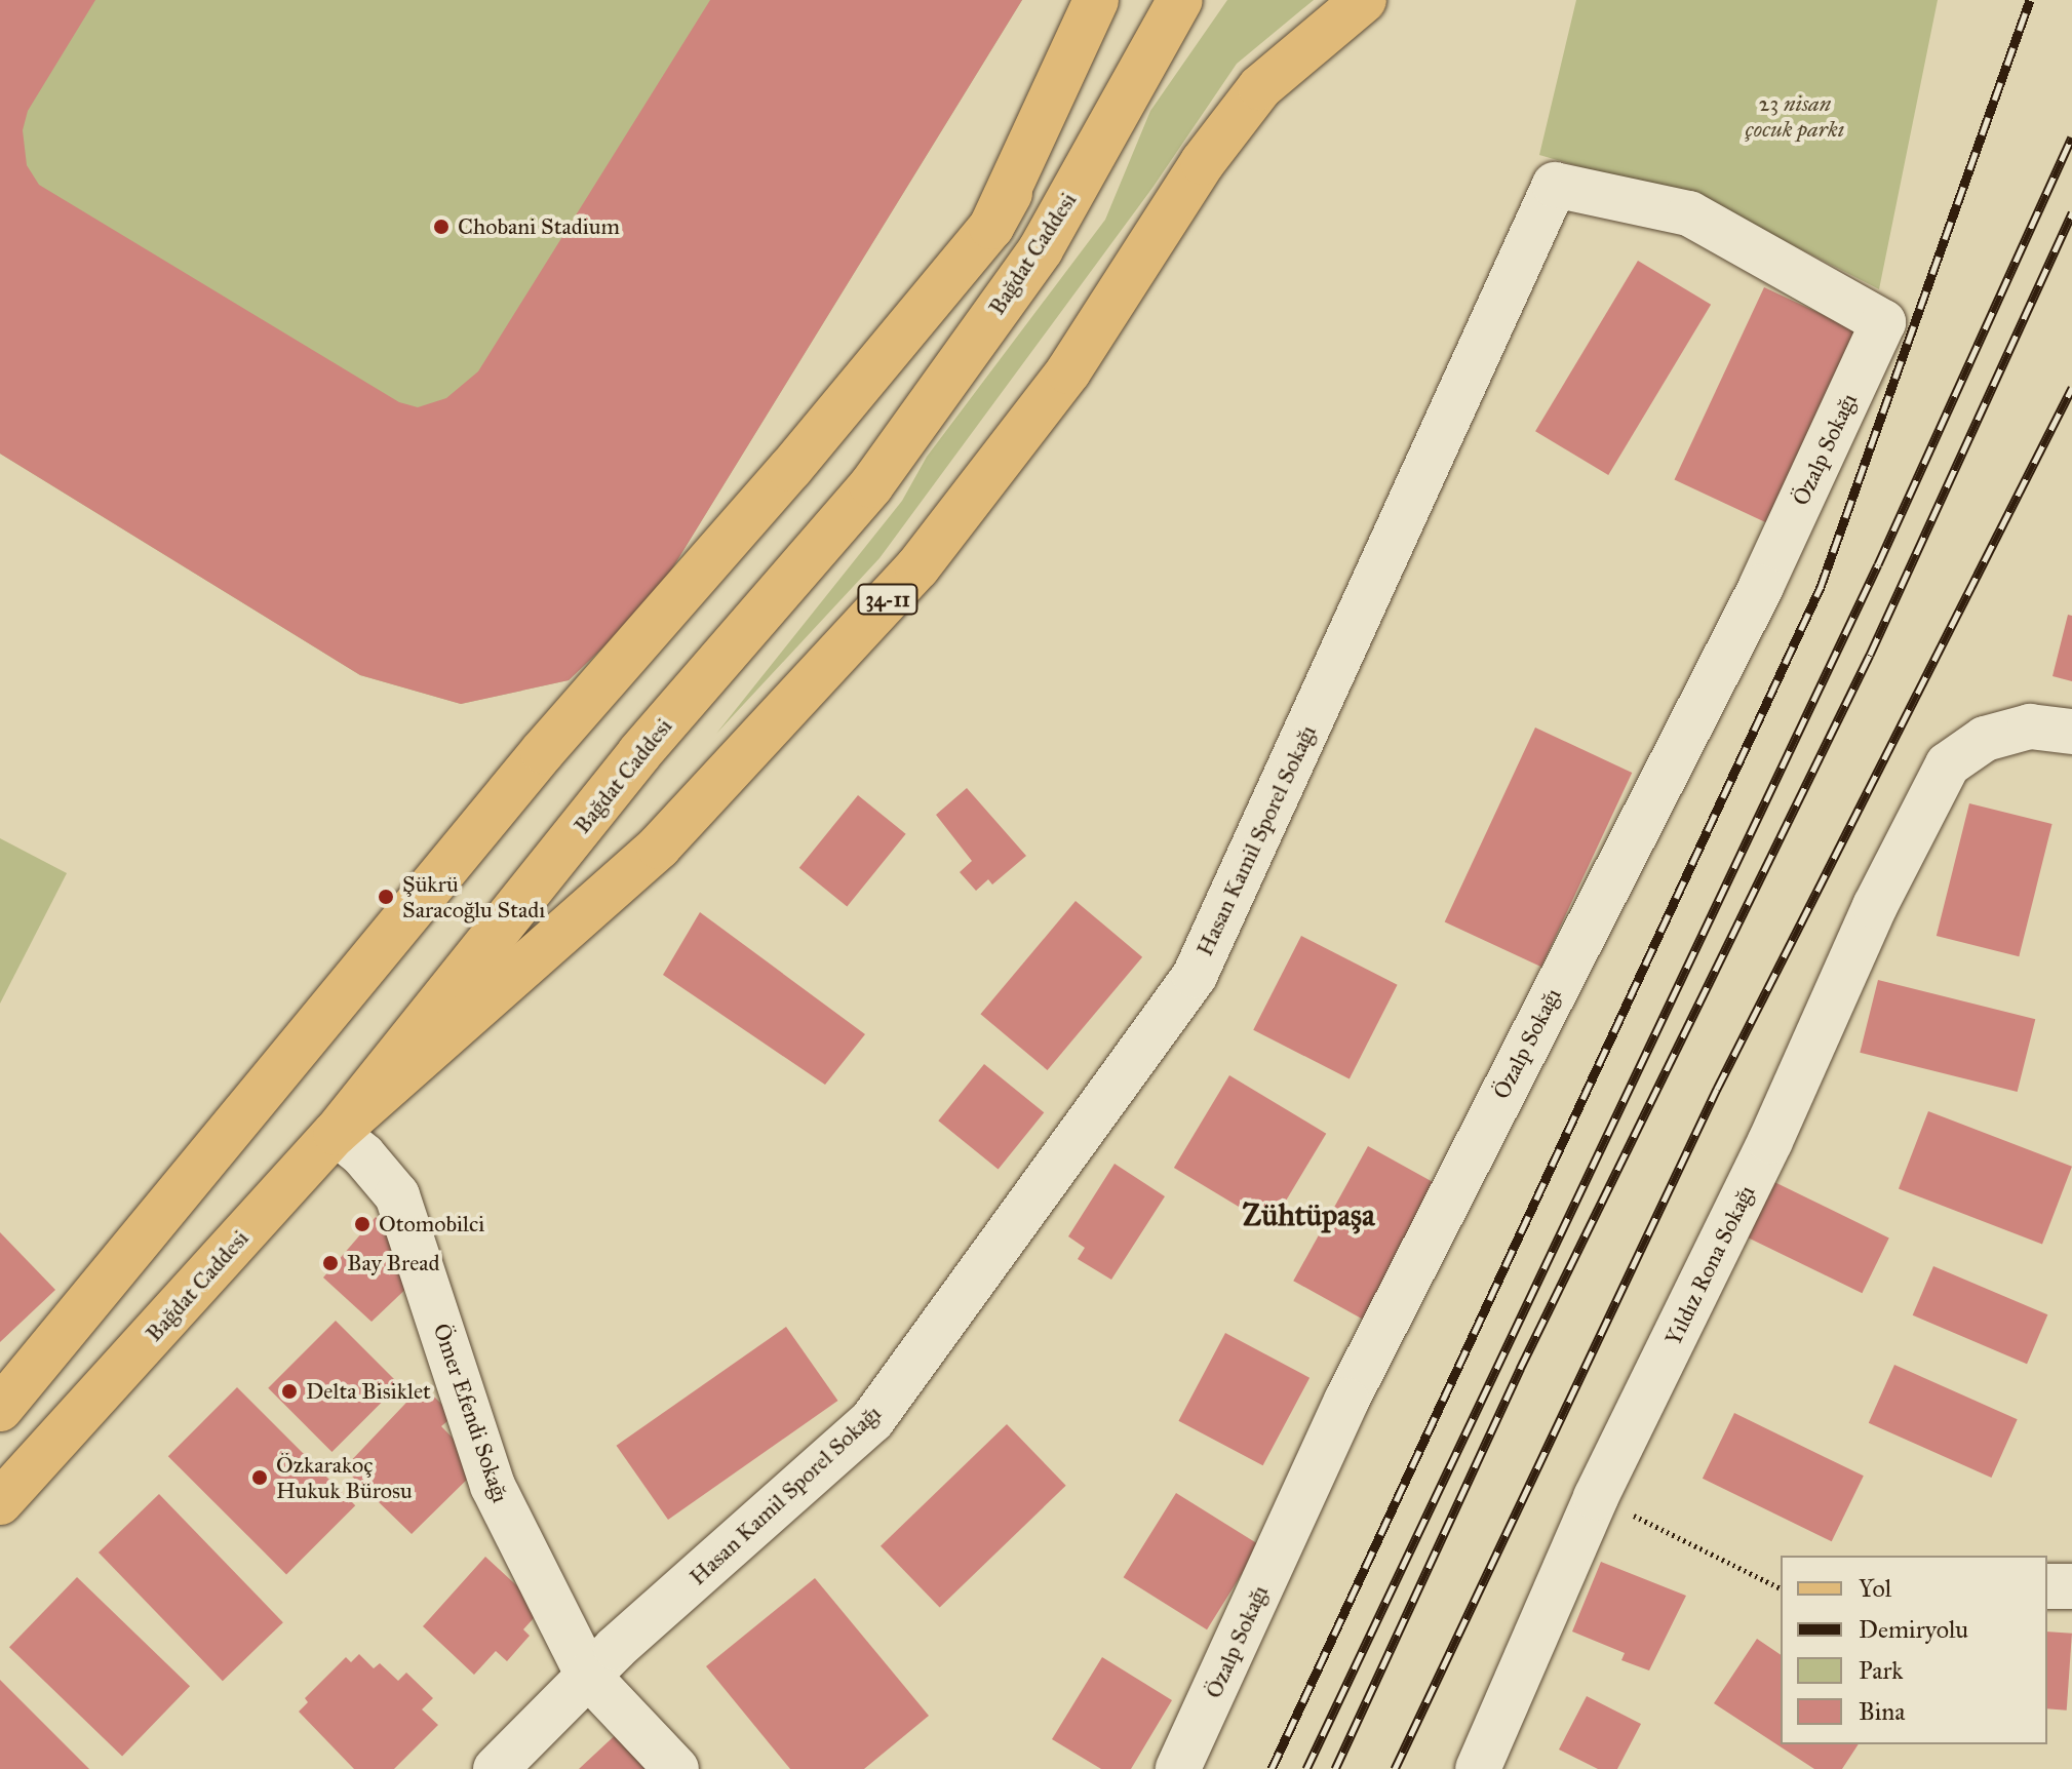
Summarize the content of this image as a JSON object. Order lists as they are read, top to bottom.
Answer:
{
  "streets": {
    "main road": ["Bağdat Caddesi", "34-11"],
    "street": [
      "Özalp Sokağı",
      "Hasan Kamil Sporel Sokağı",
      "Yıldız Rona Sokağı",
      "Ömer Efendi Sokağı"
    ]
  },
  "crossings": [
    ["Bağdat Caddesi", "34-11"],
    ["Bağdat Caddesi", "Ömer Efendi Sokağı"],
    ["Özalp Sokağı", "Hasan Kamil Sporel Sokağı"],
    ["34-11", "Ömer Efendi Sokağı"],
    ["Hasan Kamil Sporel Sokağı", "Ömer Efendi Sokağı"]
  ],
  "districts": ["Zühtüpaşa"],
  "parks": ["23 nisan çocuk parkı"],
  "places": [
    "Chobani Stadium",
    "Şükrü Saracoğlu Stadı",
    "Otomobilci",
    "Bay Bread",
    "Delta Bisiklet",
    "Özkarakoç Hukuk Bürosu"
  ],
  "legend": [
    "Yol",
    "Demiryolu",
    "Park",
    "Bina"
  ]
}
